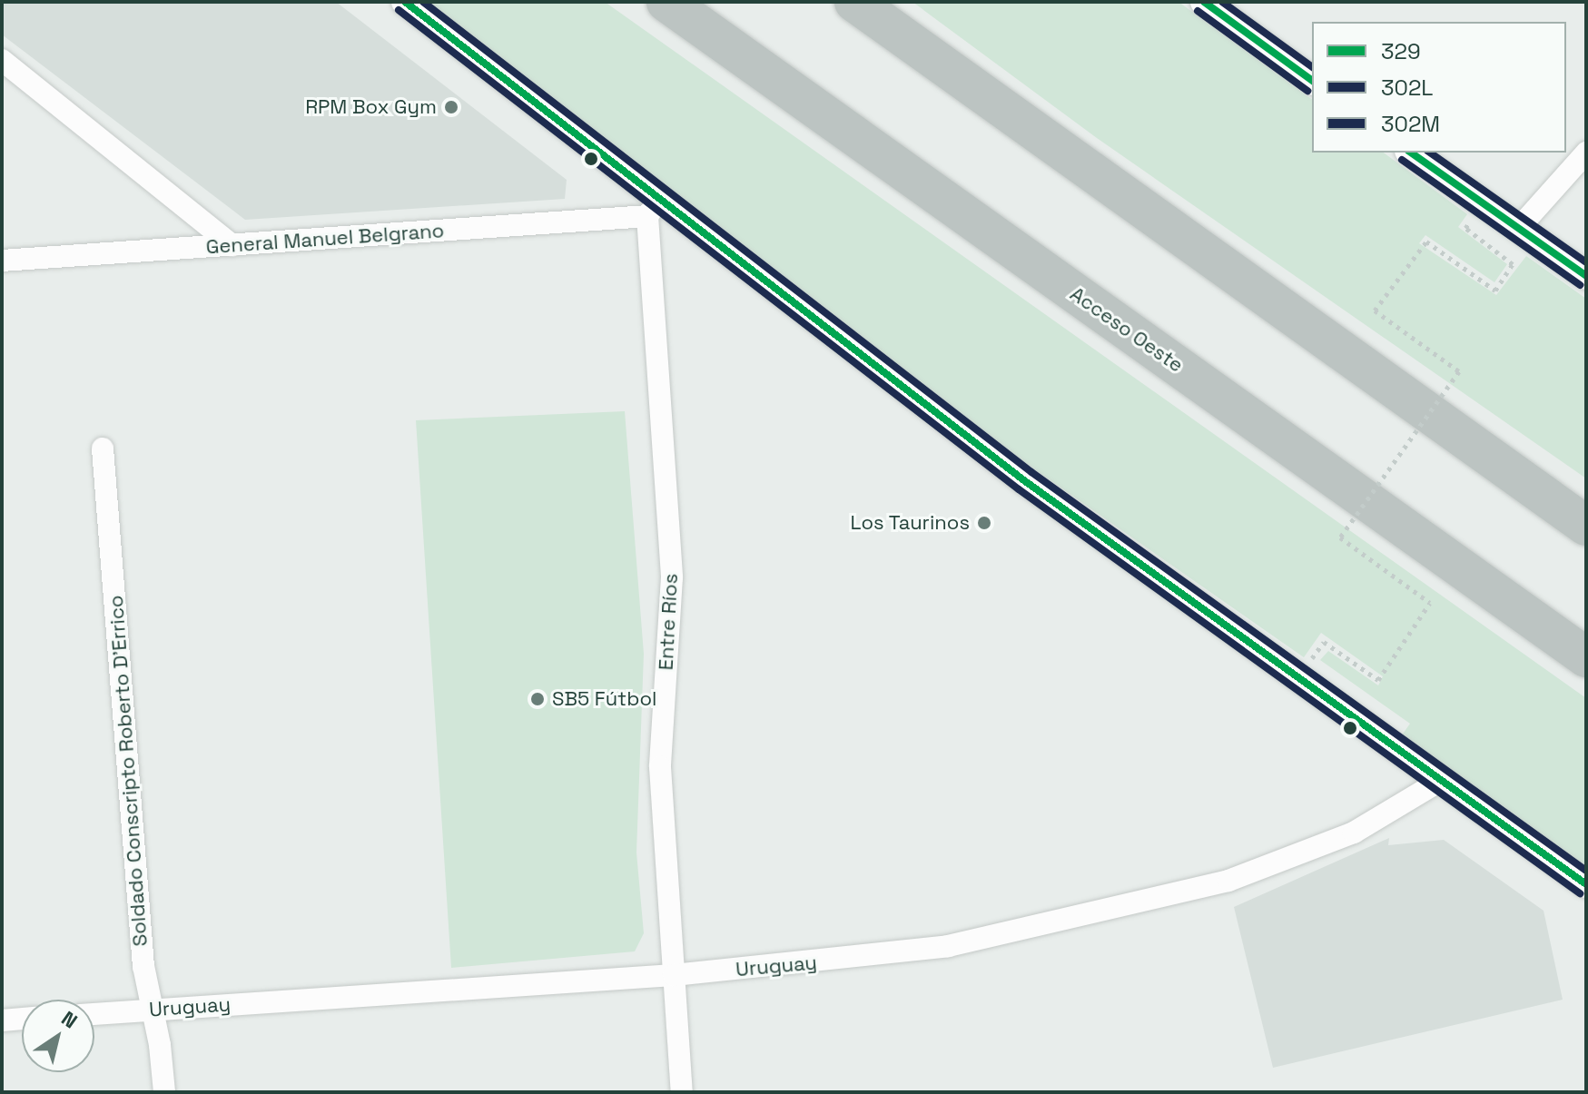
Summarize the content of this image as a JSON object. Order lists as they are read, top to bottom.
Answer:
{
  "streets": {
    "highway": ["Acceso Oeste"],
    "street": [
      "General Manuel Belgrano",
      "Entre Ríos",
      "Soldado Conscripto Roberto D'Errico",
      "Uruguay"
    ]
  },
  "crossings": [
    ["General Manuel Belgrano", "Entre Ríos"],
    ["Entre Ríos", "Uruguay"],
    ["Soldado Conscripto Roberto D'Errico", "Uruguay"]
  ],
  "places": ["RPM Box Gym", "Los Taurinos", "SB5 Fútbol"],
  "lines": ["transit line 329", "transit line 302M", "transit line 302L"],
  "legend": ["329", "302L", "302M"],
  "north": "top right"
}
